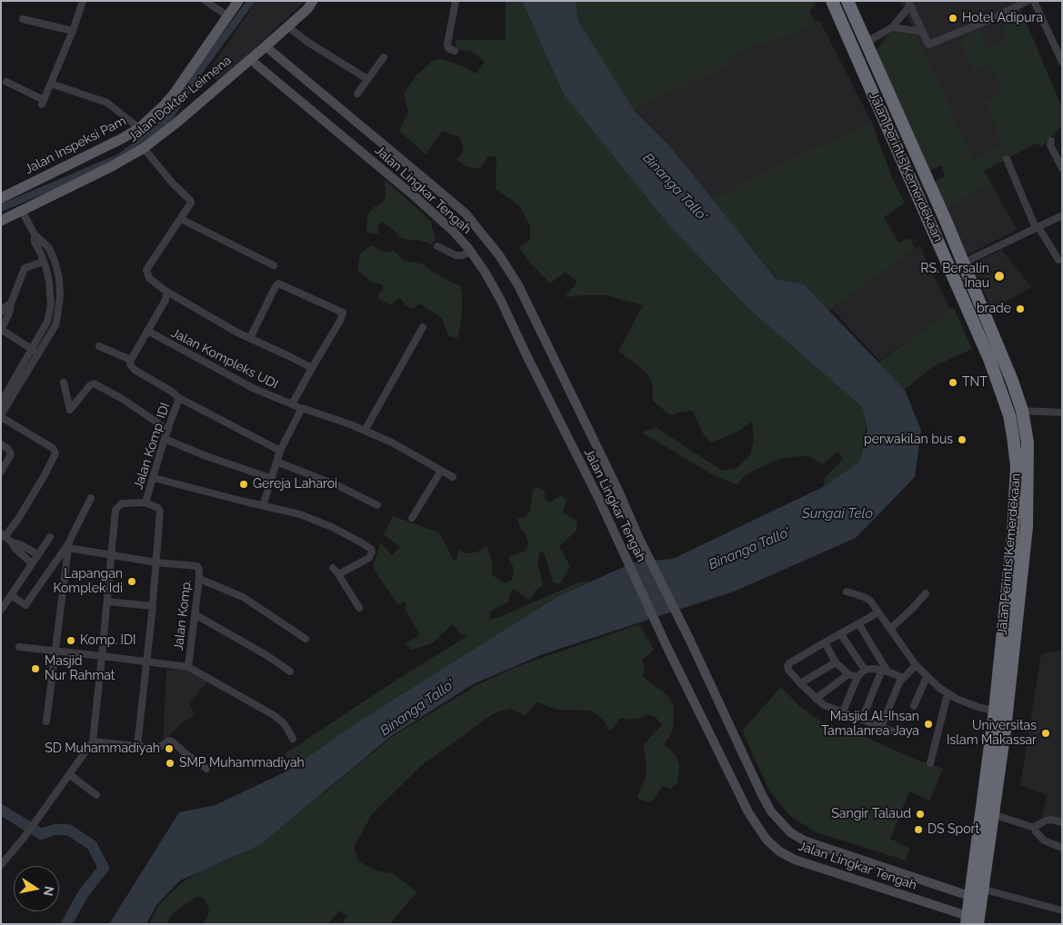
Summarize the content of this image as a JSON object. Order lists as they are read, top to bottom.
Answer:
{
  "streets": {
    "highway": ["Jalan Perintis Kemerdekaan"],
    "main road": ["Jalan Dokter Leimena", "Jalan Inspeksi Pam", "Jalan Lingkar Tengah"],
    "street": ["Jalan Kompleks UDI", "Jalan Komp. IDI", "Jalan Komp."]
  },
  "crossings": [
    ["Jalan Dokter Leimena", "Jalan Lingkar Tengah"],
    ["Jalan Perintis Kemerdekaan", "Jalan Lingkar Tengah"],
    ["Jalan Komp. IDI", "Jalan Komp."]
  ],
  "water": ["Binanga Tallo'", "Sungai Telo"],
  "places": [
    "Hotel Adipura",
    "RS. Bersalin Inau",
    "brade",
    "TNT",
    "perwakilan bus",
    "Gereja Laharoi",
    "Lapangan Komplek Idi",
    "Komp. IDI",
    "Masjid Nur Rahmat",
    "Masjid Al-Ihsan Tamalanrea Jaya",
    "Universitas Islam Makassar",
    "SD Muhammadiyah",
    "SMP Muhammadiyah",
    "Sangir Talaud",
    "DS Sport"
  ],
  "north": "right"
}
